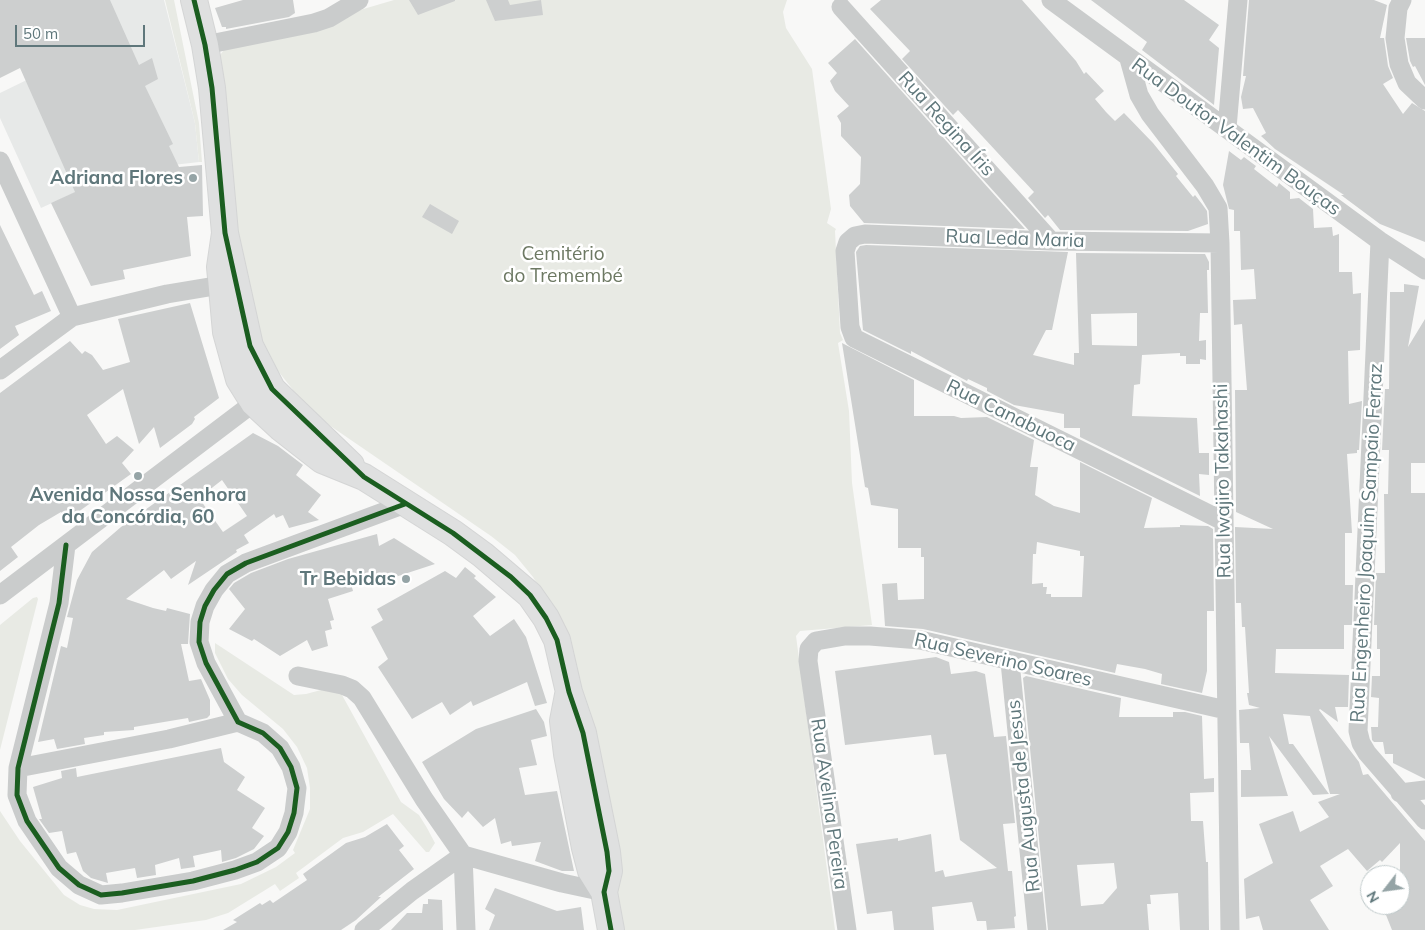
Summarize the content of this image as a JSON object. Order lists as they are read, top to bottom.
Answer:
{
  "streets": {
    "street": [
      "Rua Regina Íris",
      "Rua Doutor Valentim Bouças",
      "Rua Leda Maria",
      "Rua Canabuoca",
      "Rua Iwajiro Takahashi",
      "Rua Engenheiro Joaquim Sampaio Ferraz",
      "Rua Severino Soares",
      "Rua Augusta de Jesus",
      "Rua Avelina Pereira"
    ]
  },
  "crossings": [
    ["Rua Regina Íris", "Rua Leda Maria"],
    ["Rua Doutor Valentim Bouças", "Rua Iwajiro Takahashi"],
    ["Rua Doutor Valentim Bouças", "Rua Engenheiro Joaquim Sampaio Ferraz"],
    ["Rua Leda Maria", "Rua Canabuoca"],
    ["Rua Leda Maria", "Rua Iwajiro Takahashi"],
    ["Rua Canabuoca", "Rua Iwajiro Takahashi"],
    ["Rua Iwajiro Takahashi", "Rua Severino Soares"],
    ["Rua Severino Soares", "Rua Augusta de Jesus"],
    ["Rua Severino Soares", "Rua Avelina Pereira"]
  ],
  "parks": ["Cemitério do Tremembé"],
  "places": ["Adriana Flores", "Avenida Nossa Senhora da Concórdia, 60", "Tr Bebidas"],
  "scale_bar": "50 m",
  "north": "bottom left"
}
